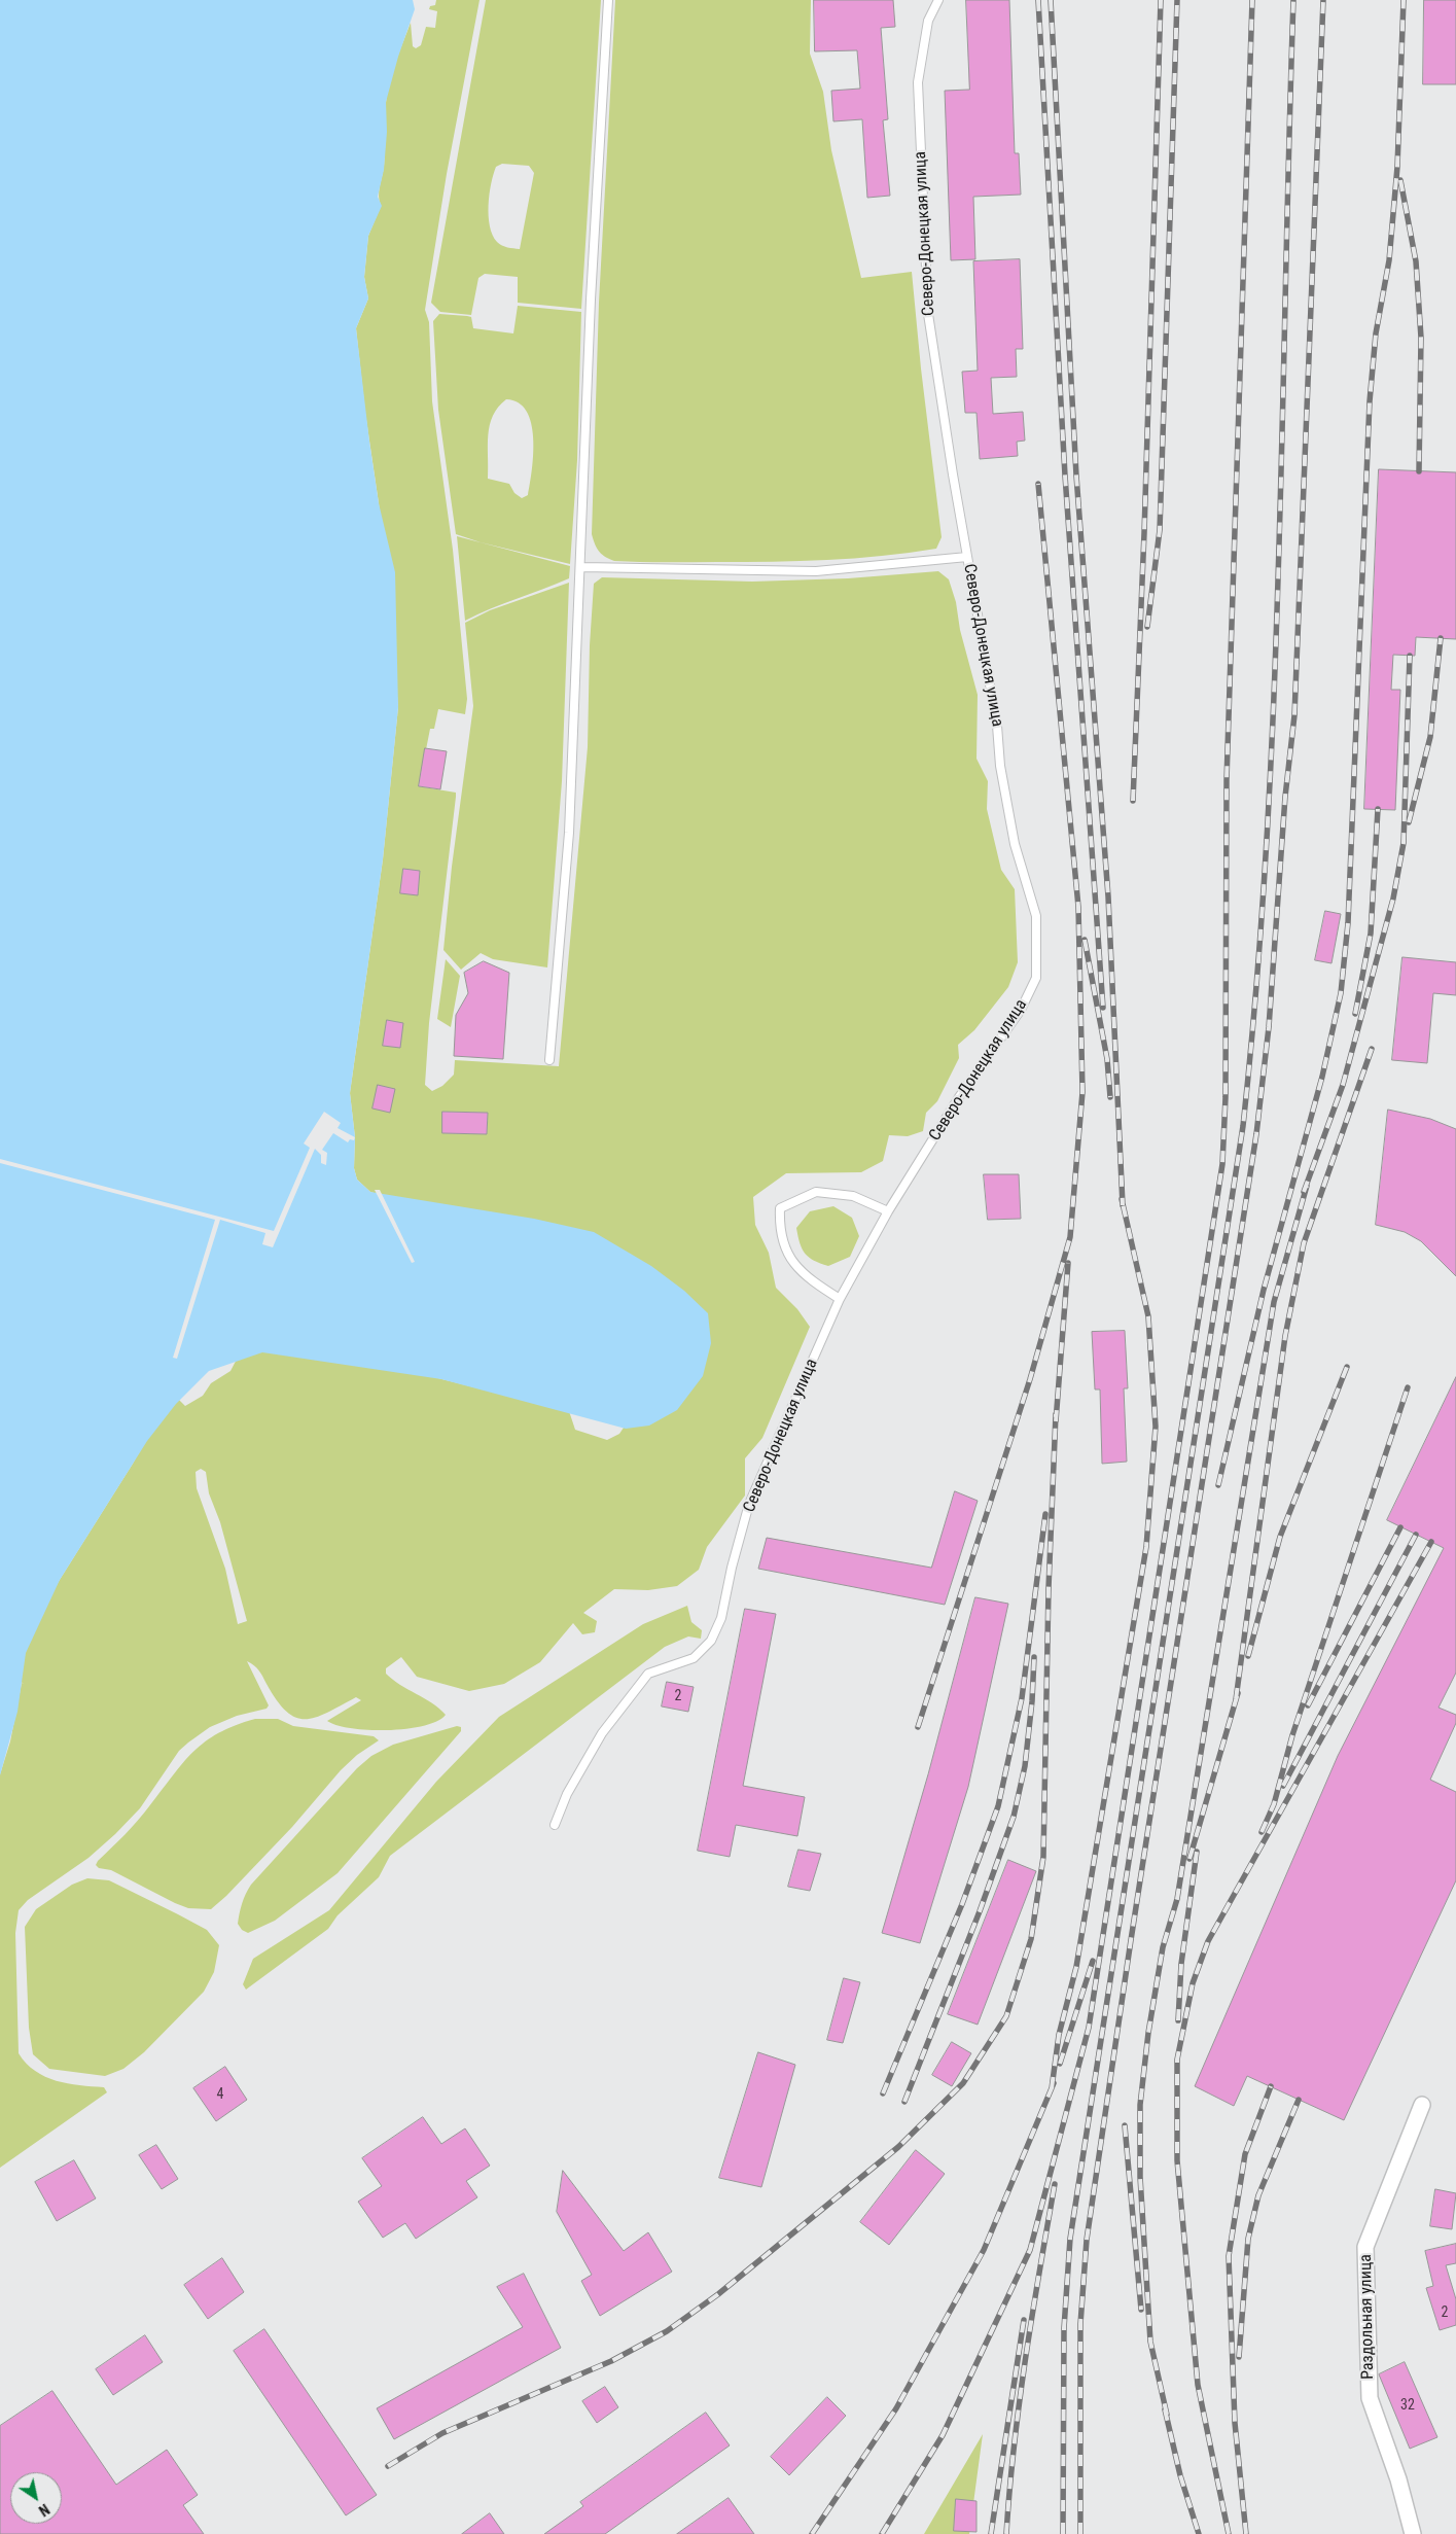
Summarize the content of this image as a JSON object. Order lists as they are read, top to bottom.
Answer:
{
  "streets": {
    "street": ["Раздольная улица"],
    "lane": ["Северо-Донецкая улица"]
  },
  "house_numbers": [
    "2",
    "4",
    "2",
    "32"
  ],
  "north": "bottom right"
}
